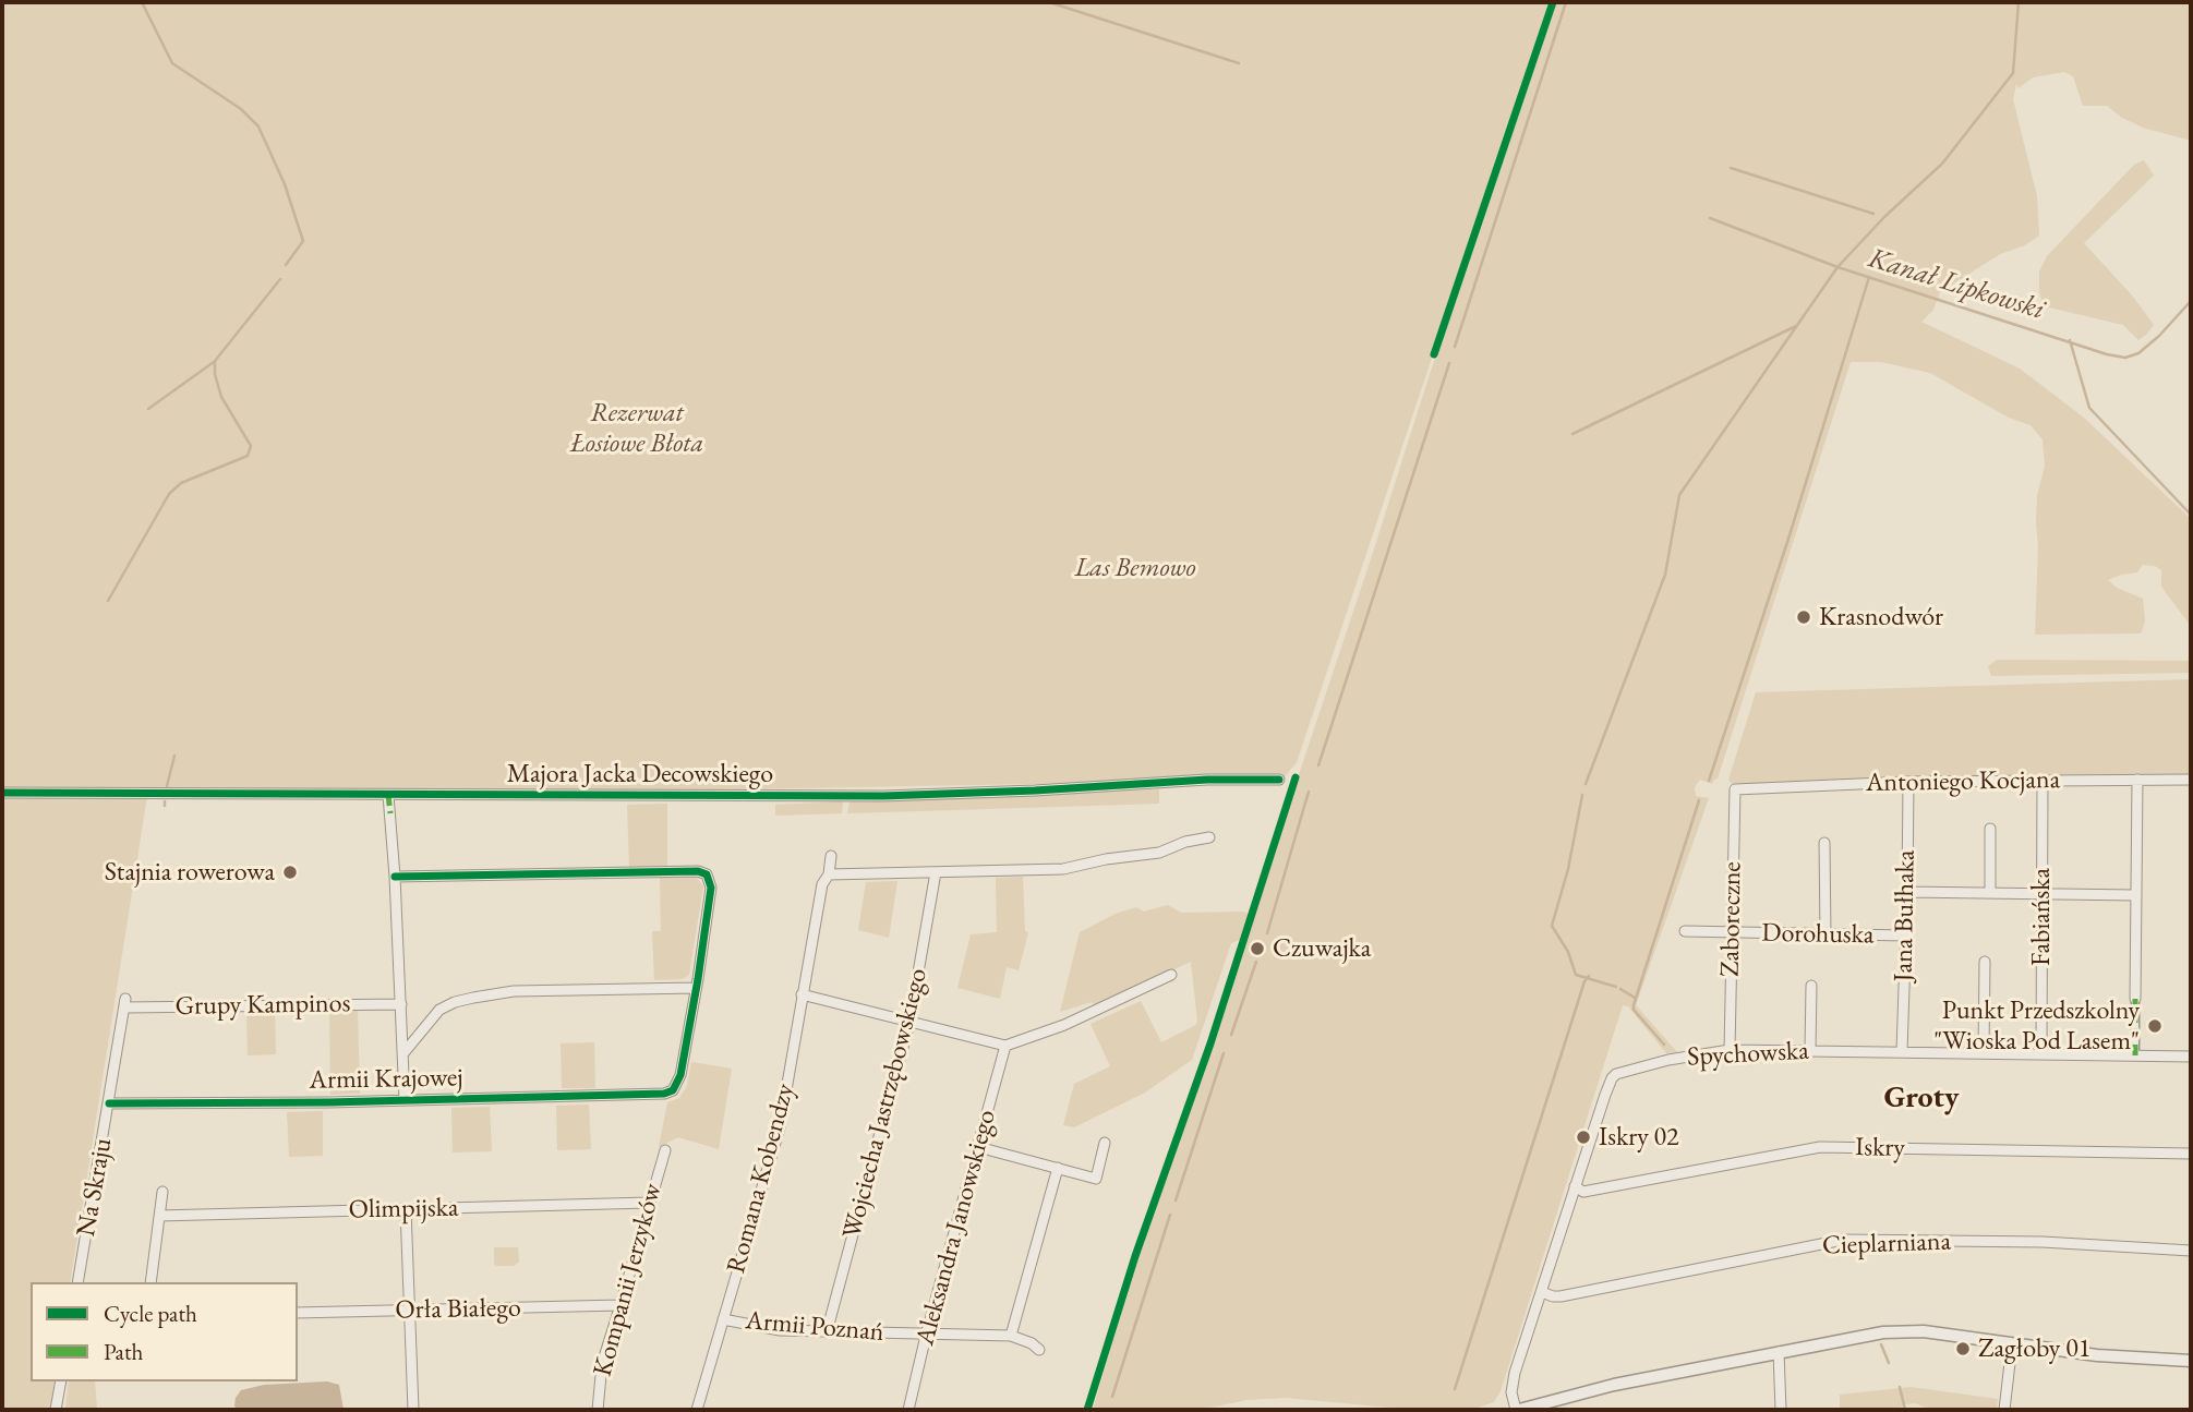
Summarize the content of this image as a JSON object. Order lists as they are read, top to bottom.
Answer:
{
  "streets": {
    "street": [
      "Majora Jacka Decowskiego",
      "Antoniego Kocjana",
      "Jana Bułhaka",
      "Fabiańska",
      "Zaboreczne",
      "Dorohuska",
      "Grupy Kampinos",
      "Spychowska",
      "Armii Krajowej",
      "Wojciecha Jastrzębowskiego",
      "Iskry",
      "Romana Kobendzy",
      "Na Skraju",
      "Olimpijska",
      "Aleksandra Janowskiego",
      "Cieplarniana",
      "Kompanii Jerzyków",
      "Orła Białego",
      "Armii Poznań"
    ]
  },
  "crossings": [
    ["Antoniego Kocjana", "Jana Bułhaka"],
    ["Antoniego Kocjana", "Fabiańska"],
    ["Antoniego Kocjana", "Zaboreczne"],
    ["Jana Bułhaka", "Dorohuska"],
    ["Jana Bułhaka", "Spychowska"],
    ["Fabiańska", "Spychowska"],
    ["Zaboreczne", "Dorohuska"],
    ["Zaboreczne", "Spychowska"],
    ["Grupy Kampinos", "Na Skraju"],
    ["Spychowska", "Iskry"],
    ["Spychowska", "Cieplarniana"],
    ["Armii Krajowej", "Na Skraju"],
    ["Wojciecha Jastrzębowskiego", "Armii Poznań"],
    ["Romana Kobendzy", "Armii Poznań"],
    ["Olimpijska", "Kompanii Jerzyków"],
    ["Aleksandra Janowskiego", "Armii Poznań"],
    ["Kompanii Jerzyków", "Orła Białego"]
  ],
  "districts": ["Groty"],
  "water": ["Kanał Lipkowski"],
  "parks": ["Rezerwat Łosiowe Błota", "Las Bemowo"],
  "places": [
    "Krasnodwór",
    "Stajnia rowerowa",
    "Czuwajka",
    "Punkt Przedszkolny \"Wioska Pod Lasem\"",
    "Iskry 02",
    "Zagłoby 01"
  ],
  "legend": ["Cycle path", "Path"]
}
